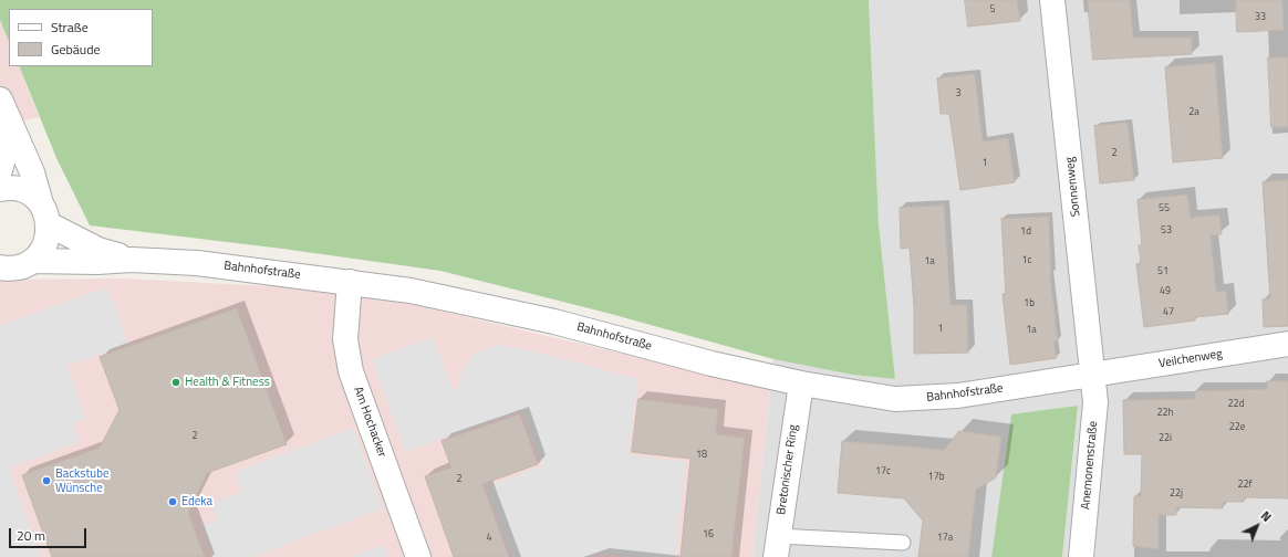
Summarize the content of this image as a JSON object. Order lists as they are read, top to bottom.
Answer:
{
  "streets": {
    "street": [
      "Sonnenweg",
      "Bahnhofstraße",
      "Veilchenweg",
      "Am Hochacker",
      "Anemonenstraße",
      "Bretonischer Ring"
    ]
  },
  "crossings": [
    ["Sonnenweg", "Bahnhofstraße"],
    ["Sonnenweg", "Veilchenweg"],
    ["Sonnenweg", "Anemonenstraße"],
    ["Bahnhofstraße", "Veilchenweg"],
    ["Bahnhofstraße", "Am Hochacker"],
    ["Bahnhofstraße", "Anemonenstraße"],
    ["Bahnhofstraße", "Bretonischer Ring"],
    ["Veilchenweg", "Anemonenstraße"]
  ],
  "places": ["Health & Fitness", "Backstube Wünsche", "Edeka"],
  "house_numbers": [
    "5",
    "33",
    "3",
    "2a",
    "2",
    "1",
    "55",
    "53",
    "1d",
    "1c",
    "1a",
    "51",
    "49",
    "1b",
    "47",
    "1",
    "1a",
    "22d",
    "22h",
    "22e",
    "2",
    "22i",
    "18",
    "17c",
    "17b",
    "2",
    "22f",
    "22j",
    "16",
    "4",
    "17a"
  ],
  "legend": ["Straße", "Gebäude"],
  "scale_bar": "20 m",
  "north": "top right"
}
